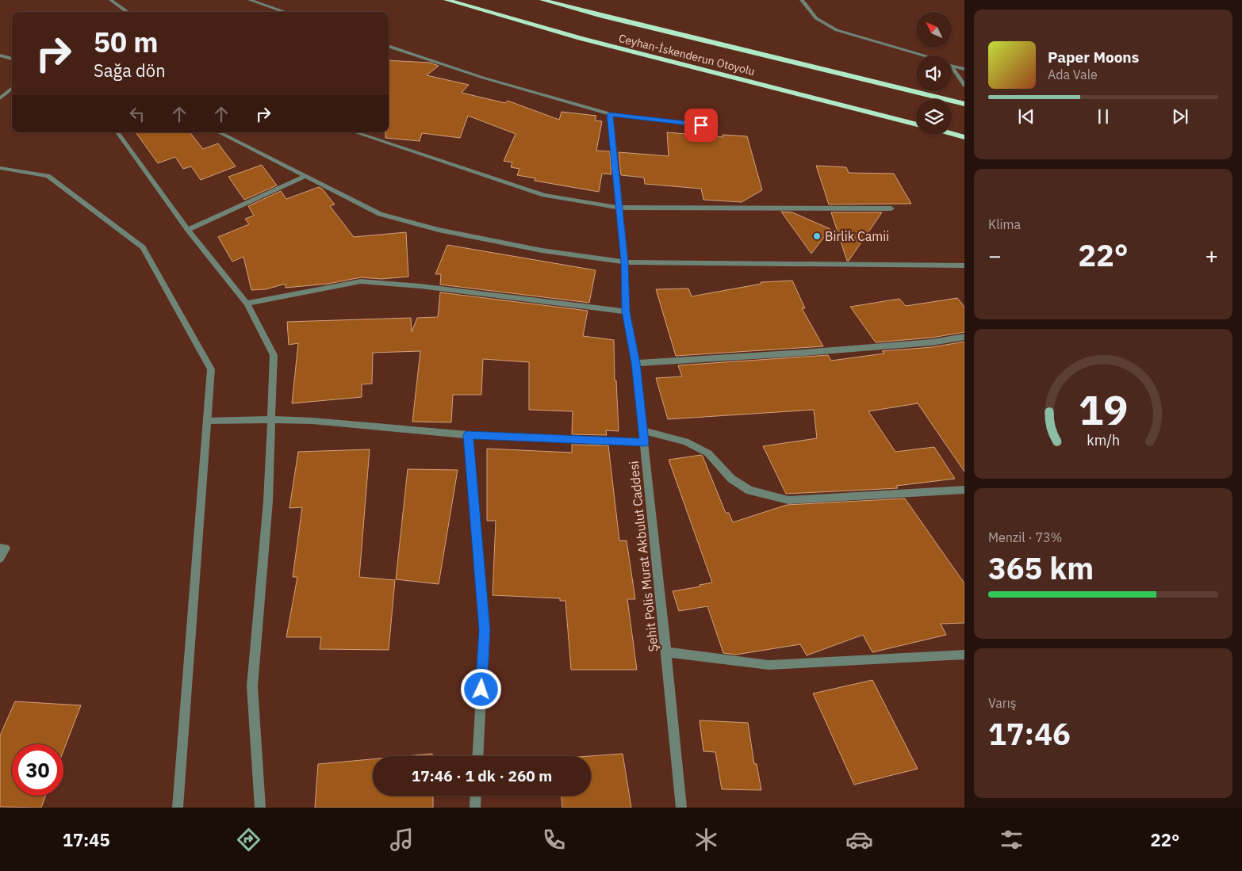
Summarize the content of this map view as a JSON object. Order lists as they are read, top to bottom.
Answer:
{
  "streets": {
    "highway": ["Ceyhan-İskenderun Otoyolu"],
    "street": ["Şehit Polis Murat Akbulut Caddesi"]
  },
  "places": ["Birlik Camii"],
  "north": "top left",
  "page": {
    "turn": ["50 m", "Sağa dön"],
    "song": ["Paper Moons", "Ada Vale"],
    "tile": [
      "Klima",
      ["Menzil · 73%", "365 km"],
      ["Varış", "17:46"]
    ],
    "heat": ["−", "22°", "+"],
    "limit": "30",
    "trip": "17:46 · 1 dk · 260 m",
    "tabs": ["17:45", "22°"],
    "gauge": ["19", "km/h"]
  }
}
